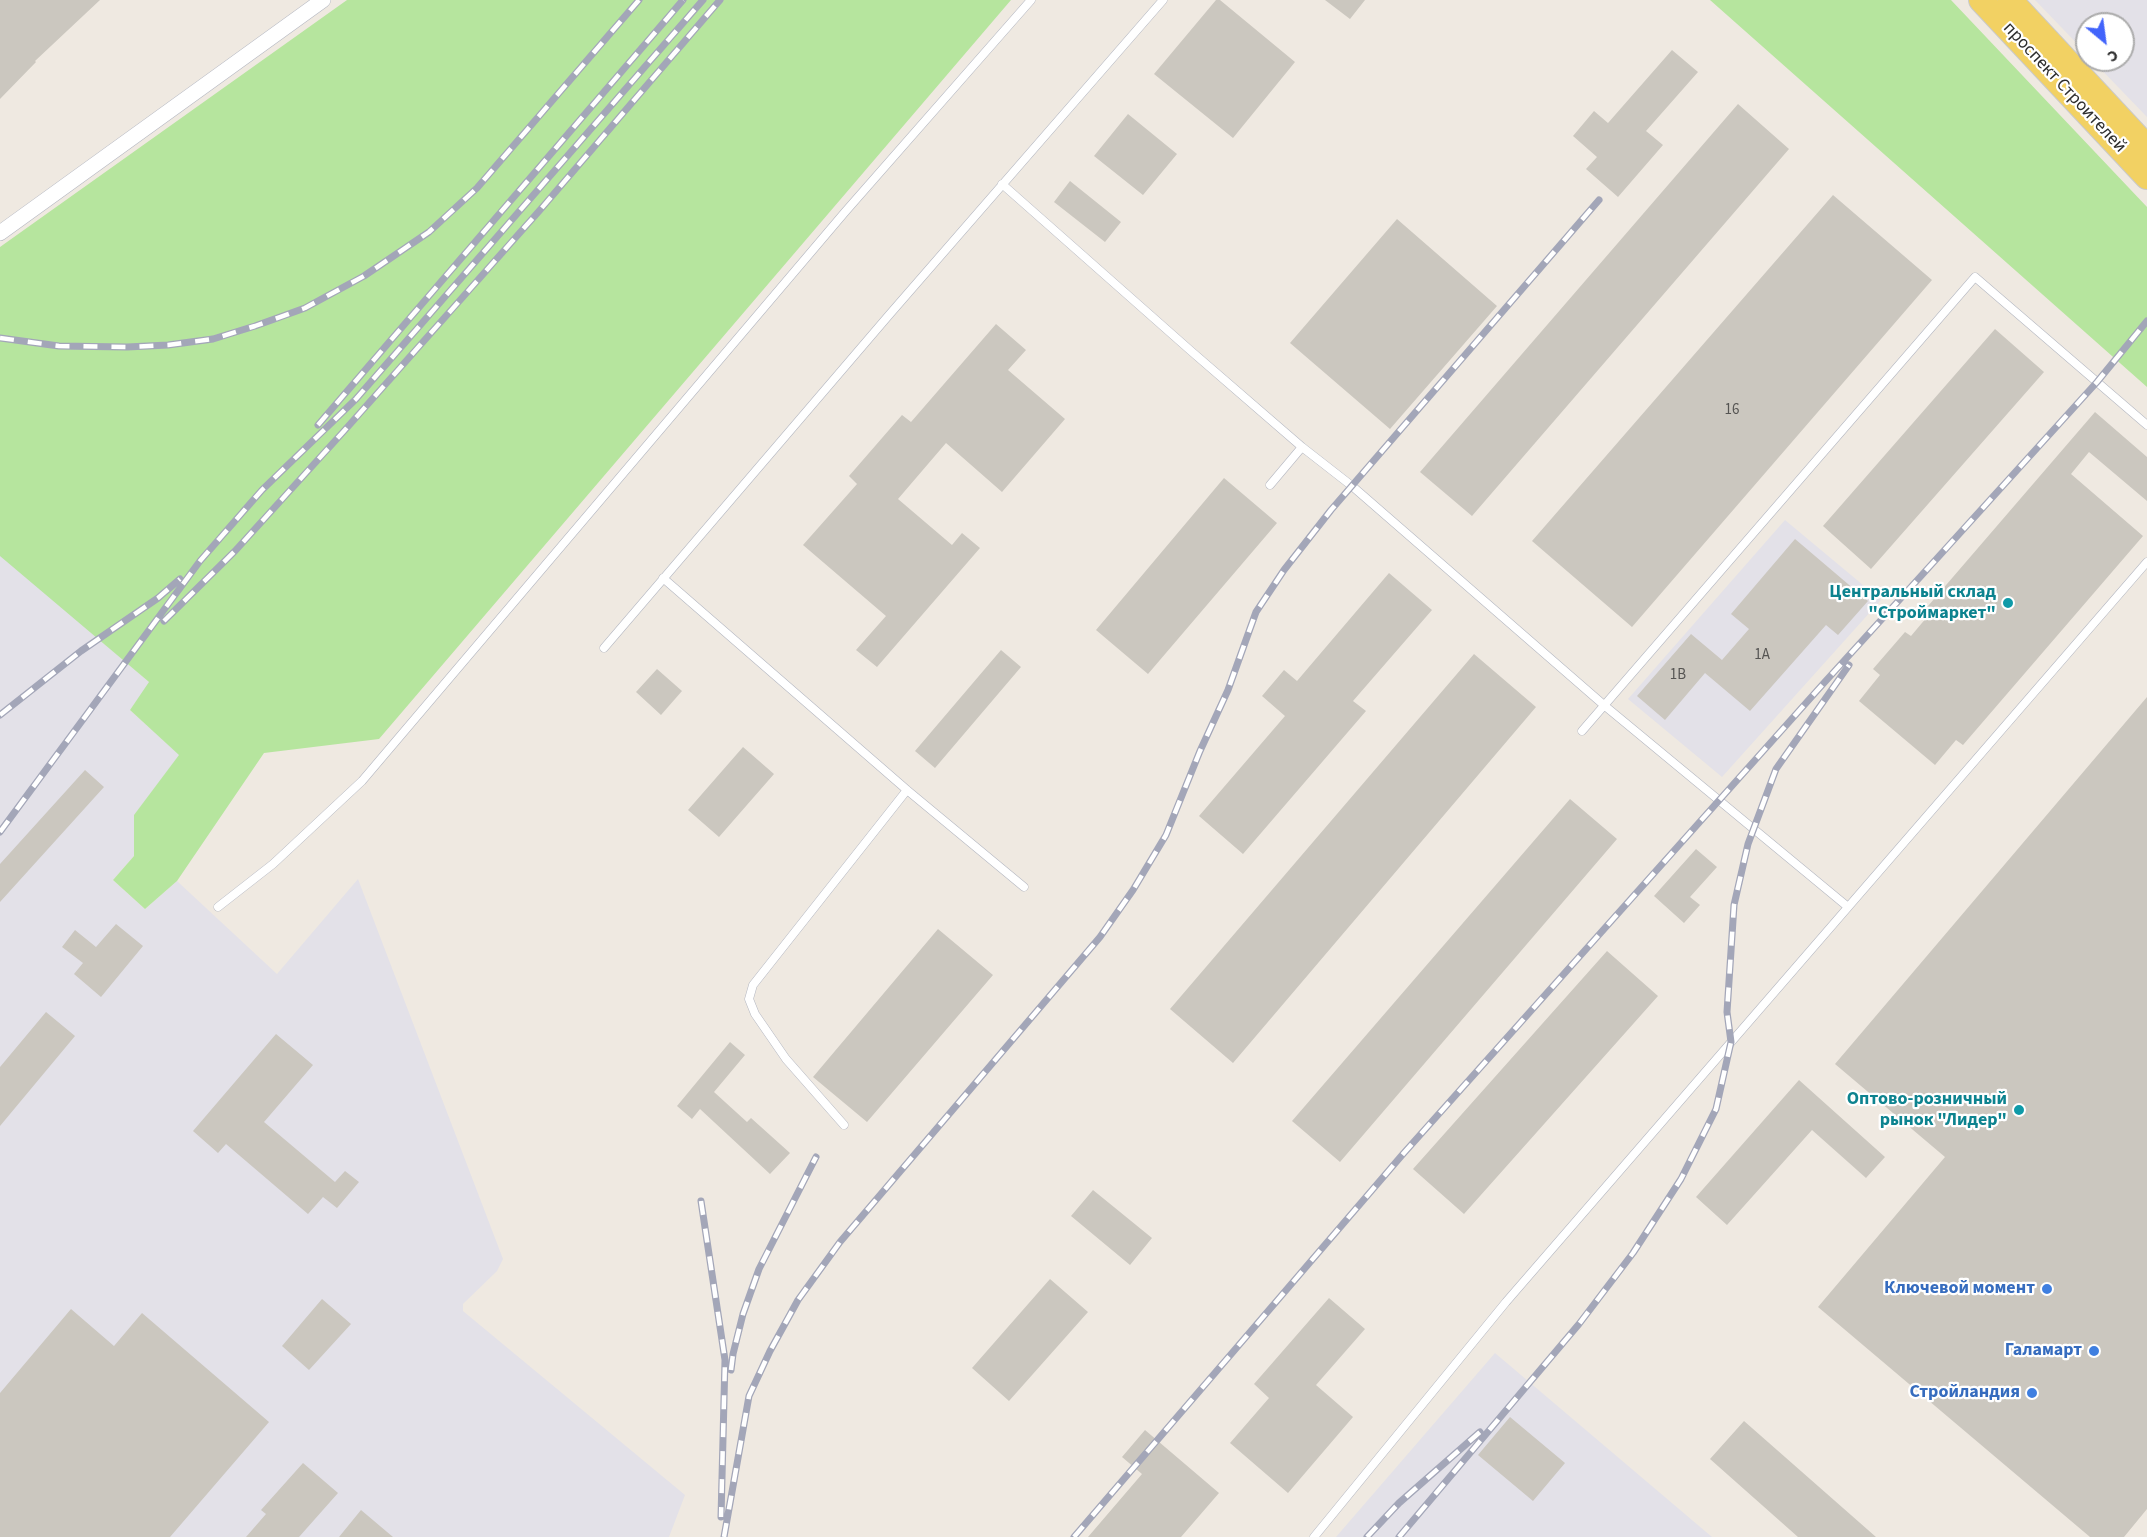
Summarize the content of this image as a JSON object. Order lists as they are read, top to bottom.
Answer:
{
  "streets": {
    "main road": ["проспект Строителей"]
  },
  "places": [
    "Центральный склад \"Строймаркет\"",
    "Оптово-розничный рынок \"Лидер\"",
    "Ключевой момент",
    "Галамарт",
    "Стройландия"
  ],
  "house_numbers": ["16", "1А", "1В"],
  "north": "bottom right"
}
